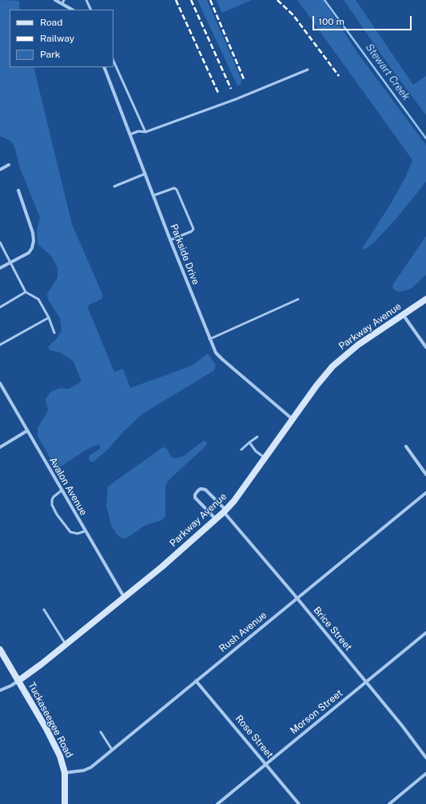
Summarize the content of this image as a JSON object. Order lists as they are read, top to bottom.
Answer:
{
  "streets": {
    "street": [
      "Parkside Drive",
      "Parkway Avenue",
      "Avalon Avenue",
      "Brice Street",
      "Rush Avenue",
      "Morson Street",
      "Tuckaseegee Road",
      "Rose Street"
    ]
  },
  "crossings": [
    ["Parkside Drive", "Parkway Avenue"],
    ["Parkway Avenue", "Avalon Avenue"],
    ["Parkway Avenue", "Brice Street"],
    ["Parkway Avenue", "Tuckaseegee Road"],
    ["Brice Street", "Rush Avenue"],
    ["Brice Street", "Morson Street"],
    ["Rush Avenue", "Tuckaseegee Road"],
    ["Rush Avenue", "Rose Street"],
    ["Morson Street", "Rose Street"]
  ],
  "water": ["Stewart Creek"],
  "legend": ["Road", "Railway", "Park"],
  "scale_bar": "100 m"
}
